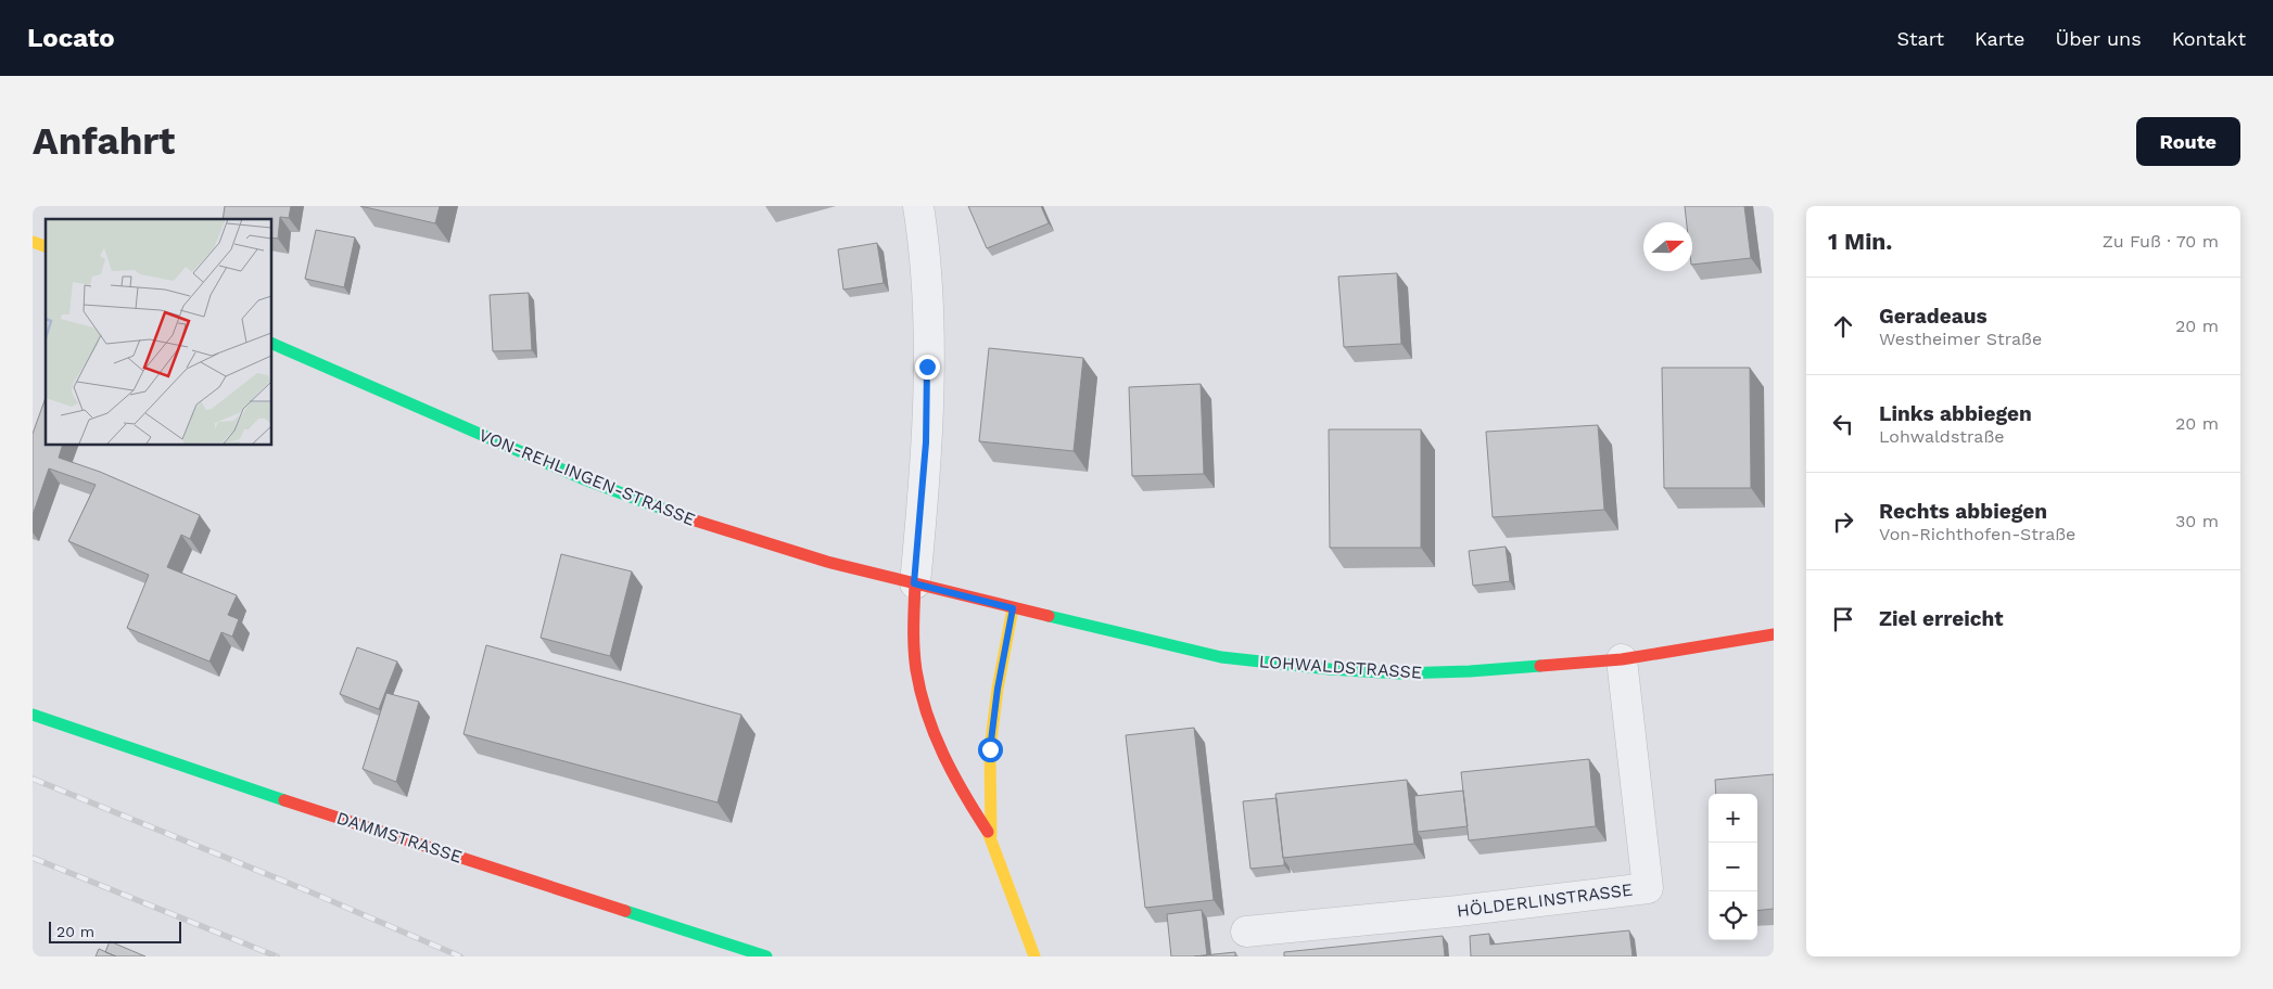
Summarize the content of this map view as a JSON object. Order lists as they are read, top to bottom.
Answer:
{
  "streets": {
    "street": [
      "VON-REHLINGEN-STRASSE",
      "LOHWALDSTRASSE",
      "DAMMSTRASSE",
      "HÖLDERLINSTRASSE"
    ]
  },
  "crossings": [
    ["VON-REHLINGEN-STRASSE", "LOHWALDSTRASSE"],
    ["LOHWALDSTRASSE", "HÖLDERLINSTRASSE"]
  ],
  "scale_bar": "20 m",
  "north": "right",
  "page": {
    "header": "Locato",
    "nav": [
      "Start",
      "Karte",
      "Über uns",
      "Kontakt"
    ],
    "buttons": "Route",
    "title": "Anfahrt",
    "heading": ["1 Min.", "Zu Fuß · 70 m"],
    "list": [
      ["Geradeaus", "Westheimer Straße", "20 m"],
      ["Links abbiegen", "Lohwaldstraße", "20 m"],
      ["Rechts abbiegen", "Von-Richthofen-Straße", "30 m"],
      "Ziel erreicht"
    ],
    "map_buttons": ["+", "−"],
    "scale": "20 m"
  }
}
